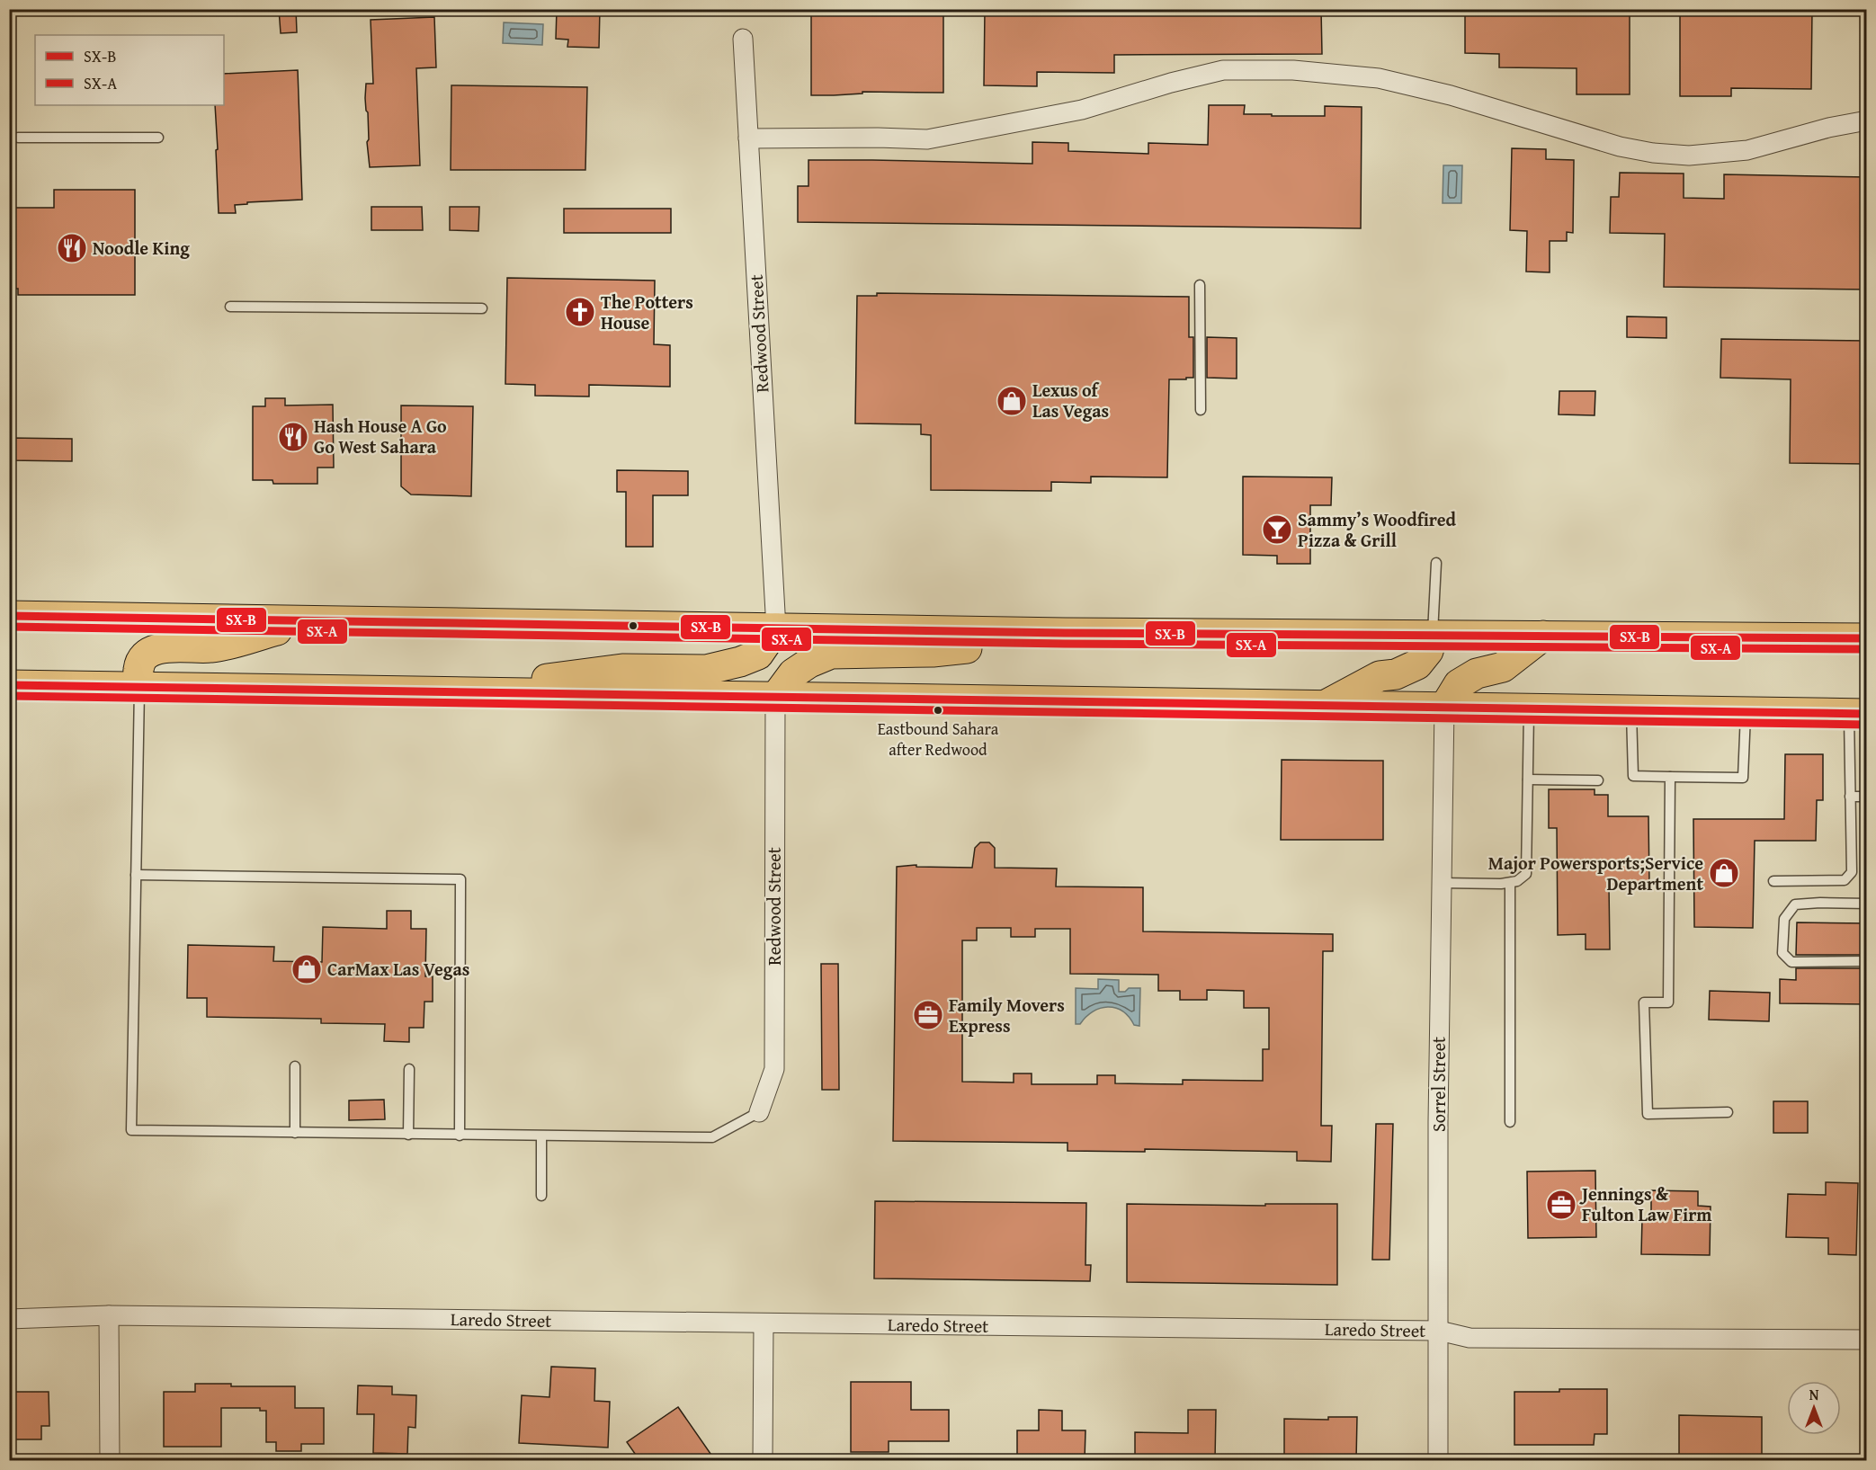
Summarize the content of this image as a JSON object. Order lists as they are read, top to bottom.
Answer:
{
  "streets": {
    "street": ["Redwood Street", "Sorrel Street", "Laredo Street"]
  },
  "crossings": [
    ["Sorrel Street", "Laredo Street"]
  ],
  "places": {
    "restaurant": ["Noodle King", "Hash House A Go Go West Sahara"],
    "church": ["The Potters House"],
    "shop": ["Lexus of Las Vegas", "Major Powersports;Service Department", "CarMax Las Vegas"],
    "bar": ["Sammy’s Woodfired Pizza & Grill"],
    "other": ["Eastbound Sahara after Redwood"],
    "office": ["Family Movers Express", "Jennings & Fulton Law Firm"]
  },
  "lines": ["transit line SX-B", "transit line SX-A"],
  "legend": ["SX-B", "SX-A"],
  "north": "top"
}
